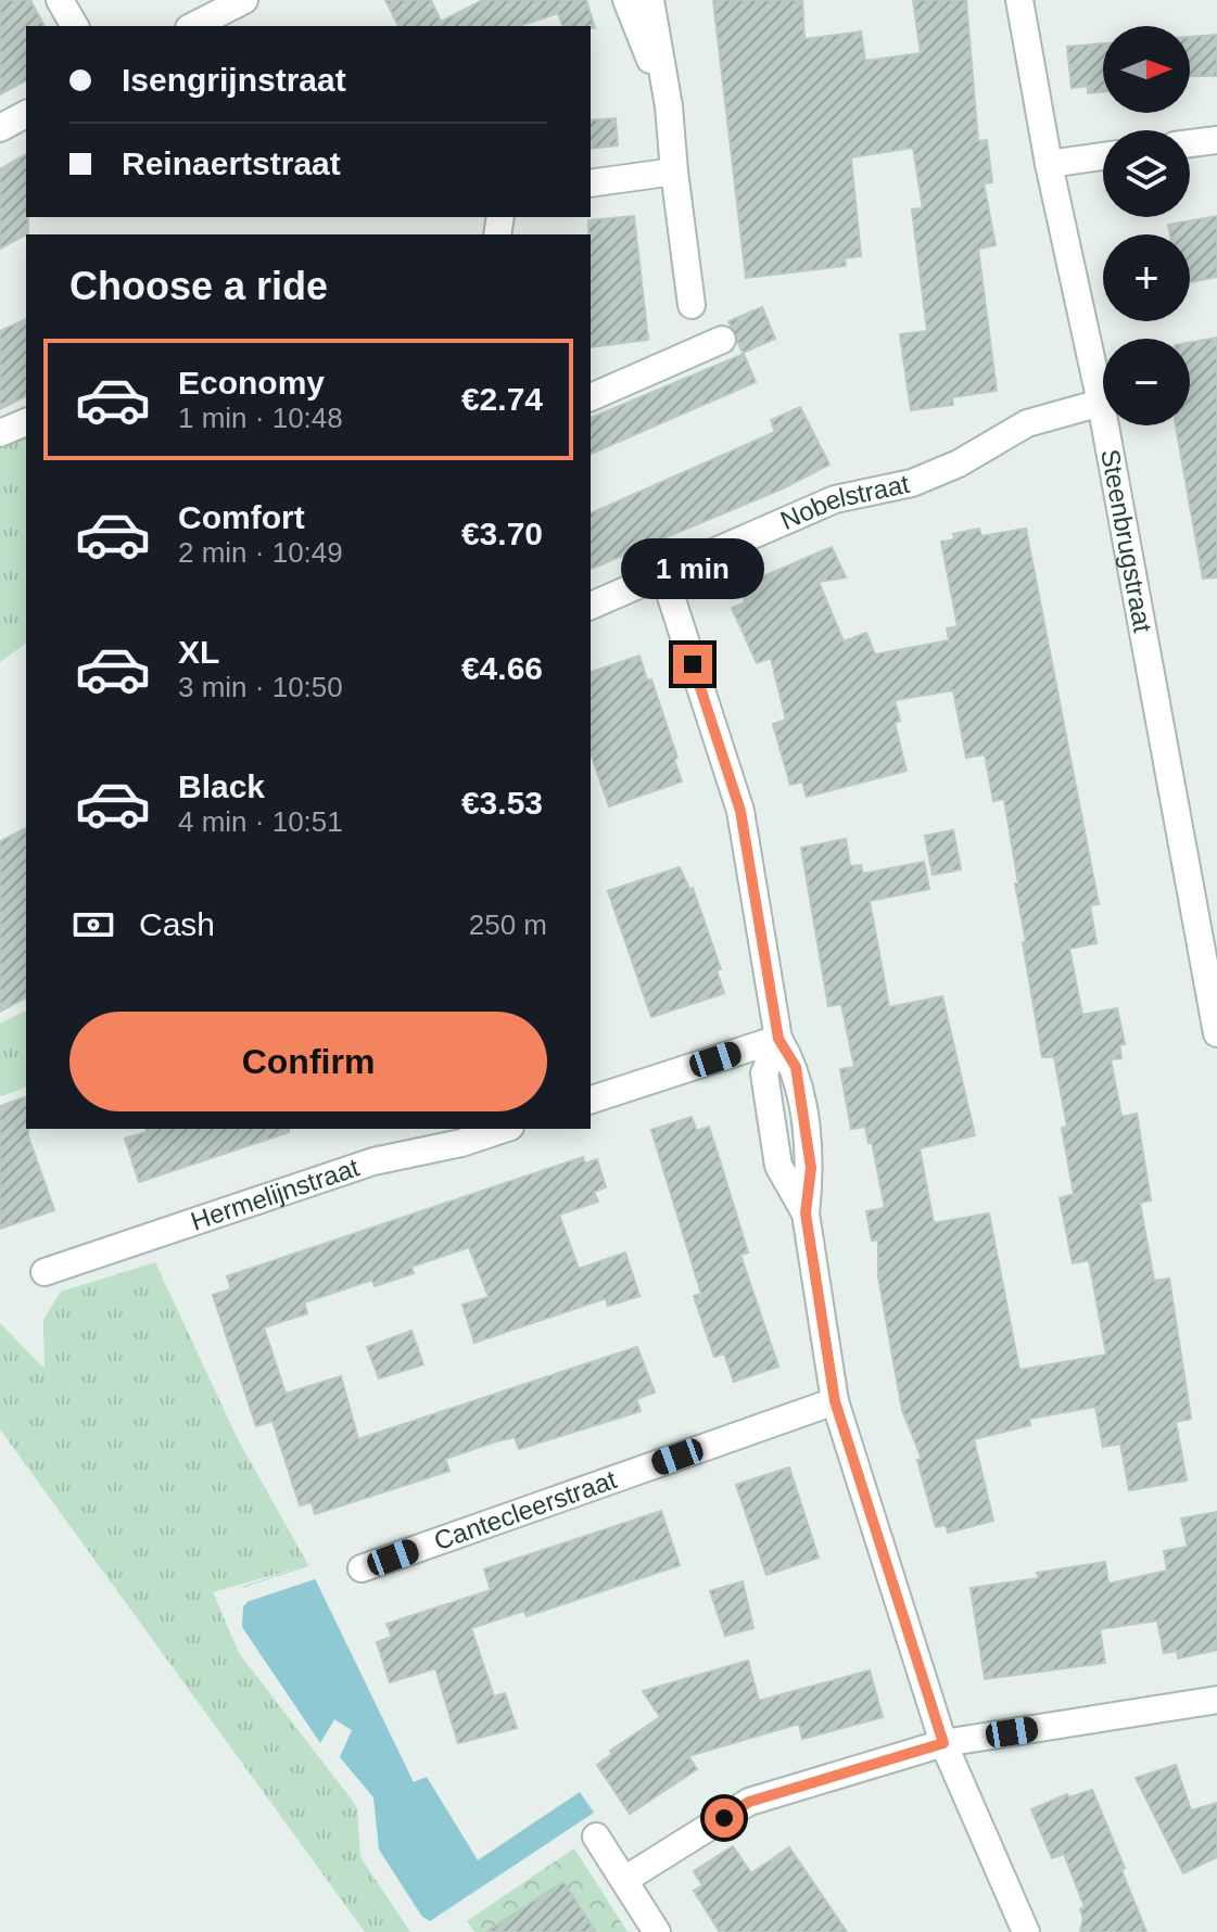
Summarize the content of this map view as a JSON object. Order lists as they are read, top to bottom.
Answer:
{
  "streets": {
    "street": [
      "Nobelstraat",
      "Steenbrugstraat",
      "Hermelijnstraat",
      "Cantecleerstraat"
    ]
  },
  "crossings": [
    ["Nobelstraat", "Steenbrugstraat"]
  ],
  "north": "right",
  "page": {
    "map_buttons": ["+", "−"],
    "banner": ["Isengrijnstraat", "Reinaertstraat"],
    "heading": "Choose a ride",
    "list": [
      {
        "name": "Economy",
        "note": "1 min · 10:48",
        "value": "€2.74"
      },
      {
        "name": "Comfort",
        "note": "2 min · 10:49",
        "value": "€3.70"
      },
      {
        "name": "XL",
        "note": "3 min · 10:50",
        "value": "€4.66"
      },
      {
        "name": "Black",
        "note": "4 min · 10:51",
        "value": "€3.53"
      }
    ],
    "bubble": "1 min",
    "pay": ["Cash", "250 m"],
    "buttons": "Confirm"
  }
}
